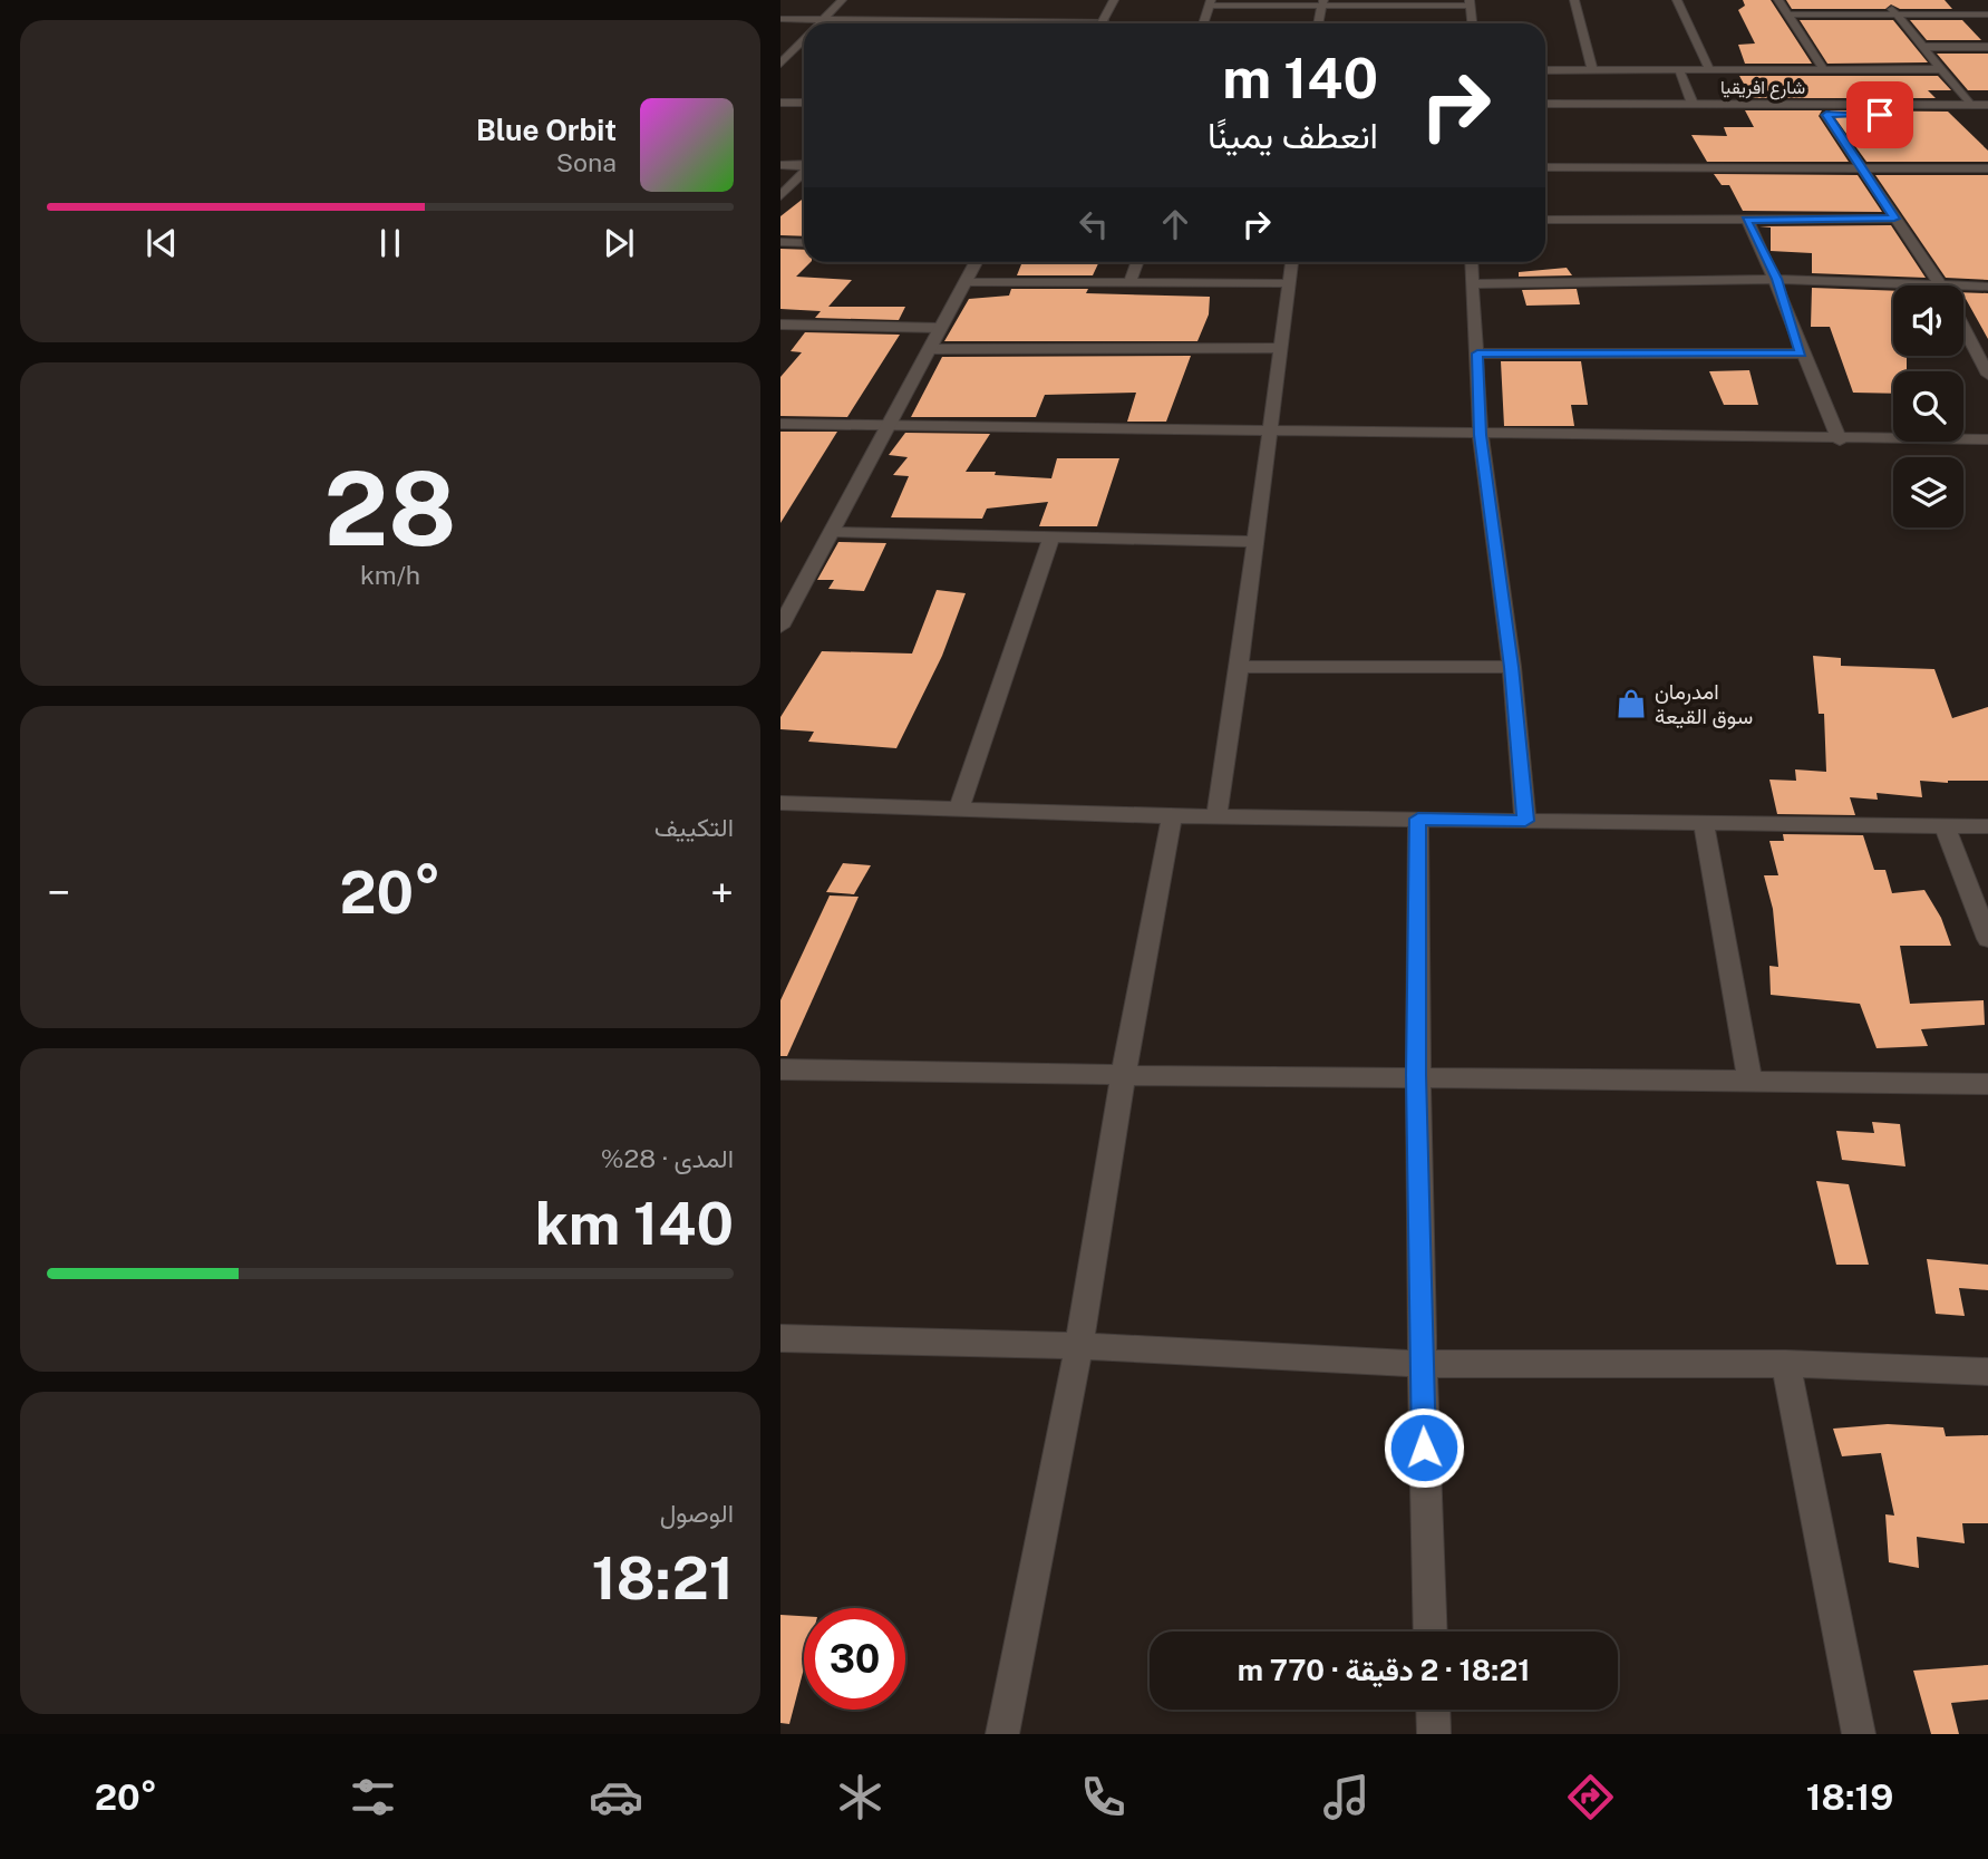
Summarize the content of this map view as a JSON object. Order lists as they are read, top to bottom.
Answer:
{
  "streets": {
    "street": ["شارع افريقيا"]
  },
  "places": {
    "shop": ["امدرمان سوق القيعة"]
  },
  "page": {
    "turn": ["140 m", "انعطف يمينًا"],
    "song": ["Blue Orbit", "Sona"],
    "tile": [
      ["28", "km/h"],
      "التكييف",
      ["المدى · 28%", "140 km"],
      ["الوصول", "18:21"]
    ],
    "heat": ["−", "20°", "+"],
    "limit": "30",
    "trip": "18:21 · 2 دقيقة · 770 m",
    "tabs": ["18:19", "20°"]
  }
}
